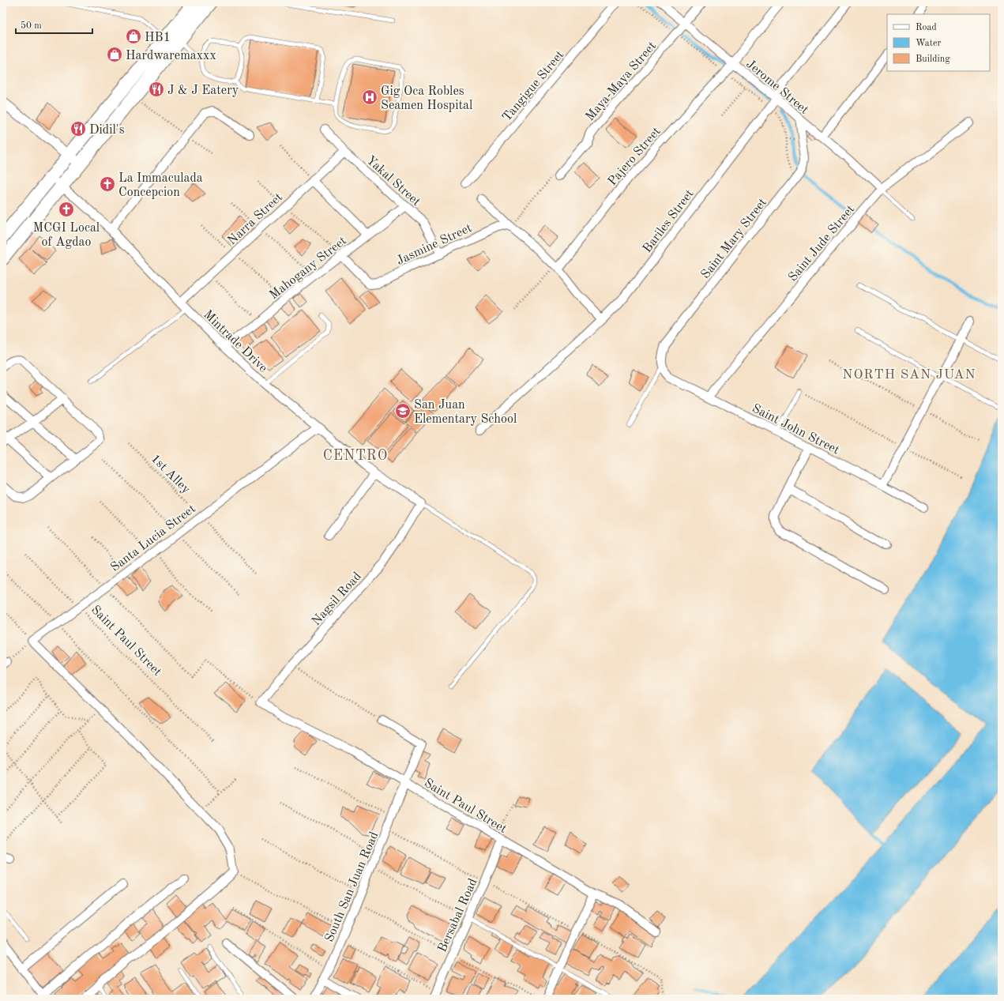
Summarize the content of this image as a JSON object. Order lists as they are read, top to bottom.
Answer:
{
  "streets": {
    "street": [
      "Maya-Maya Street",
      "Tangigue Street",
      "Jerome Street",
      "Pajero Street",
      "Yakal Street",
      "Narra Street",
      "Bariles Street",
      "Saint Mary Street",
      "Saint Jude Street",
      "Jasmine Street",
      "Mahogany Street",
      "Mintrade Drive",
      "Saint John Street",
      "Santa Lucia Street",
      "Nagsil Road",
      "Saint Paul Street",
      "South San Juan Road",
      "Bersabal Road"
    ],
    "path": ["1st Alley"]
  },
  "crossings": [
    ["Maya-Maya Street", "Jerome Street"],
    ["Jerome Street", "Pajero Street"],
    ["Jerome Street", "Bariles Street"],
    ["Jerome Street", "Saint Mary Street"],
    ["Jerome Street", "Saint Jude Street"],
    ["Yakal Street", "Narra Street"],
    ["Yakal Street", "Jasmine Street"],
    ["Yakal Street", "Mahogany Street"],
    ["Narra Street", "Mintrade Drive"],
    ["Saint Mary Street", "Saint John Street"],
    ["Saint Jude Street", "Saint John Street"],
    ["Jasmine Street", "Mahogany Street"],
    ["Mahogany Street", "Mintrade Drive"],
    ["Mintrade Drive", "Santa Lucia Street"],
    ["Mintrade Drive", "Nagsil Road"],
    ["1st Alley", "Santa Lucia Street"],
    ["Santa Lucia Street", "Saint Paul Street"],
    ["Nagsil Road", "Saint Paul Street"],
    ["Saint Paul Street", "South San Juan Road"],
    ["Saint Paul Street", "Bersabal Road"]
  ],
  "districts": ["NORTH SAN JUAN", "CENTRO"],
  "places": {
    "shop": ["HB1", "Hardwaremaxxx"],
    "restaurant": ["J & J Eatery", "Didil's"],
    "hospital": ["Gig Oca Robles Seamen Hospital"],
    "church": ["La Immaculada Concepcion", "MCGI Local of Agdao"],
    "school or university": ["San Juan Elementary School"]
  },
  "legend": ["Road", "Water", "Building"],
  "scale_bar": "50 m"
}
